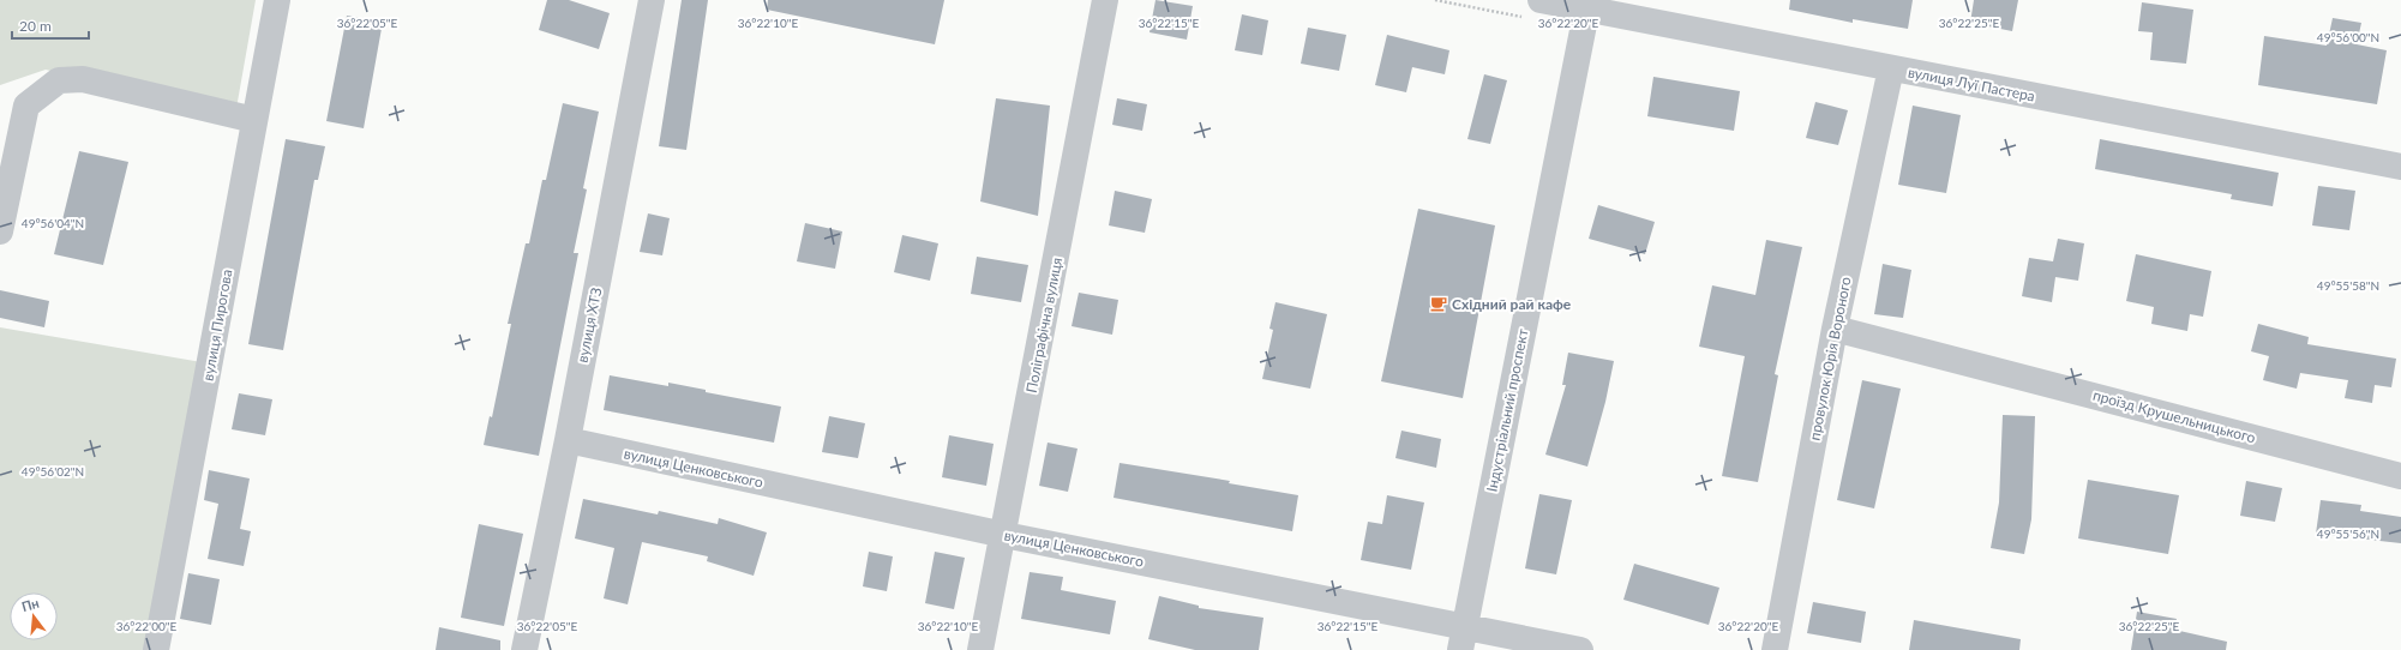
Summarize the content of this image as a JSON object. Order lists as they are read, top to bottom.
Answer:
{
  "streets": {
    "street": [
      "вулиця Луї Пастера",
      "вулиця Пирогова",
      "вулиця ХТЗ",
      "Поліграфічна вулиця",
      "провулок Юрія Вороного",
      "Індустріальний проспект",
      "проїзд Крушельницького",
      "вулиця Ценковського"
    ]
  },
  "crossings": [
    ["вулиця Луї Пастера", "провулок Юрія Вороного"],
    ["вулиця Луї Пастера", "Індустріальний проспект"],
    ["вулиця ХТЗ", "вулиця Ценковського"],
    ["Поліграфічна вулиця", "вулиця Ценковського"],
    ["провулок Юрія Вороного", "проїзд Крушельницького"],
    ["Індустріальний проспект", "вулиця Ценковського"]
  ],
  "places": {
    "cafe": ["Східний рай кафе"]
  },
  "scale_bar": "20 m",
  "north": "top",
  "coordinates": [
    "36°22'05\"E",
    "36°22'10\"E",
    "36°22'15\"E",
    "36°22'20\"E",
    "36°22'25\"E",
    "49°56'00\"N",
    "49°56'04\"N",
    "49°55'58\"N",
    "49°56'02\"N",
    "49°55'56\"N",
    "36°22'00\"E"
  ]
}
